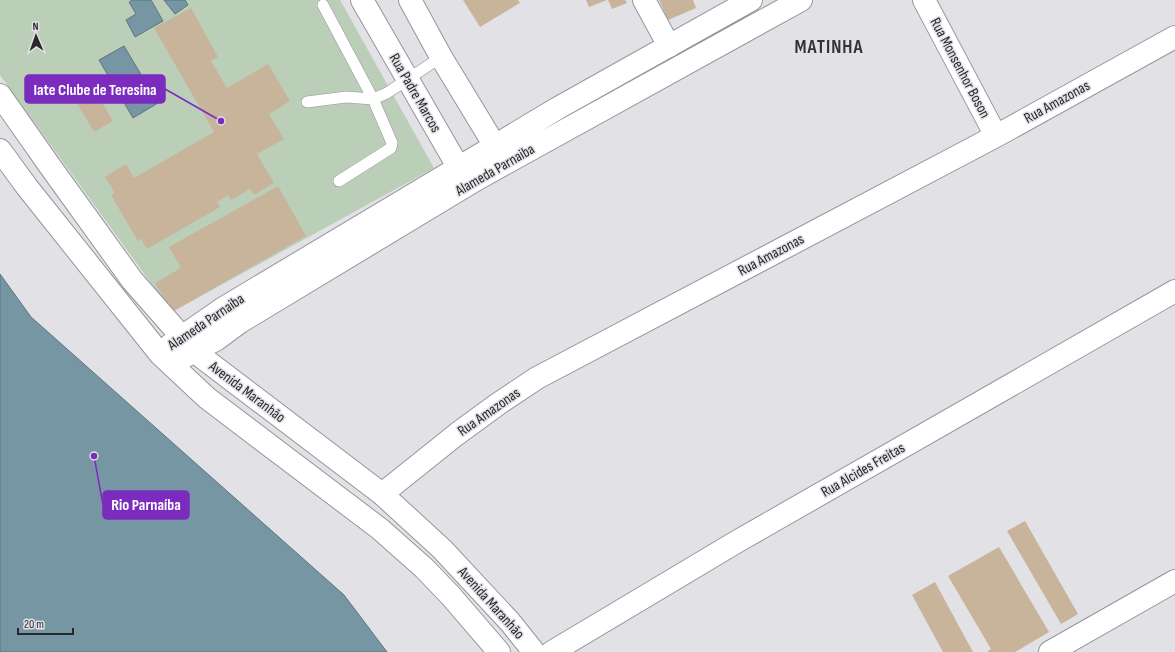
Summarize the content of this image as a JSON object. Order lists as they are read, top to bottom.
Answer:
{
  "streets": {
    "main road": [
      "Rua Monsenhor Boson",
      "Rua Padre Marcos",
      "Rua Amazonas",
      "Alameda Parnaiba",
      "Avenida Maranhão",
      "Rua Alcides Freitas"
    ]
  },
  "crossings": [
    ["Rua Monsenhor Boson", "Rua Amazonas"],
    ["Rua Padre Marcos", "Alameda Parnaiba"],
    ["Rua Amazonas", "Avenida Maranhão"],
    ["Alameda Parnaiba", "Avenida Maranhão"]
  ],
  "districts": ["MATINHA"],
  "places": ["Iate Clube de Teresina", "Rio Parnaíba"],
  "scale_bar": "20 m",
  "north": "top"
}
